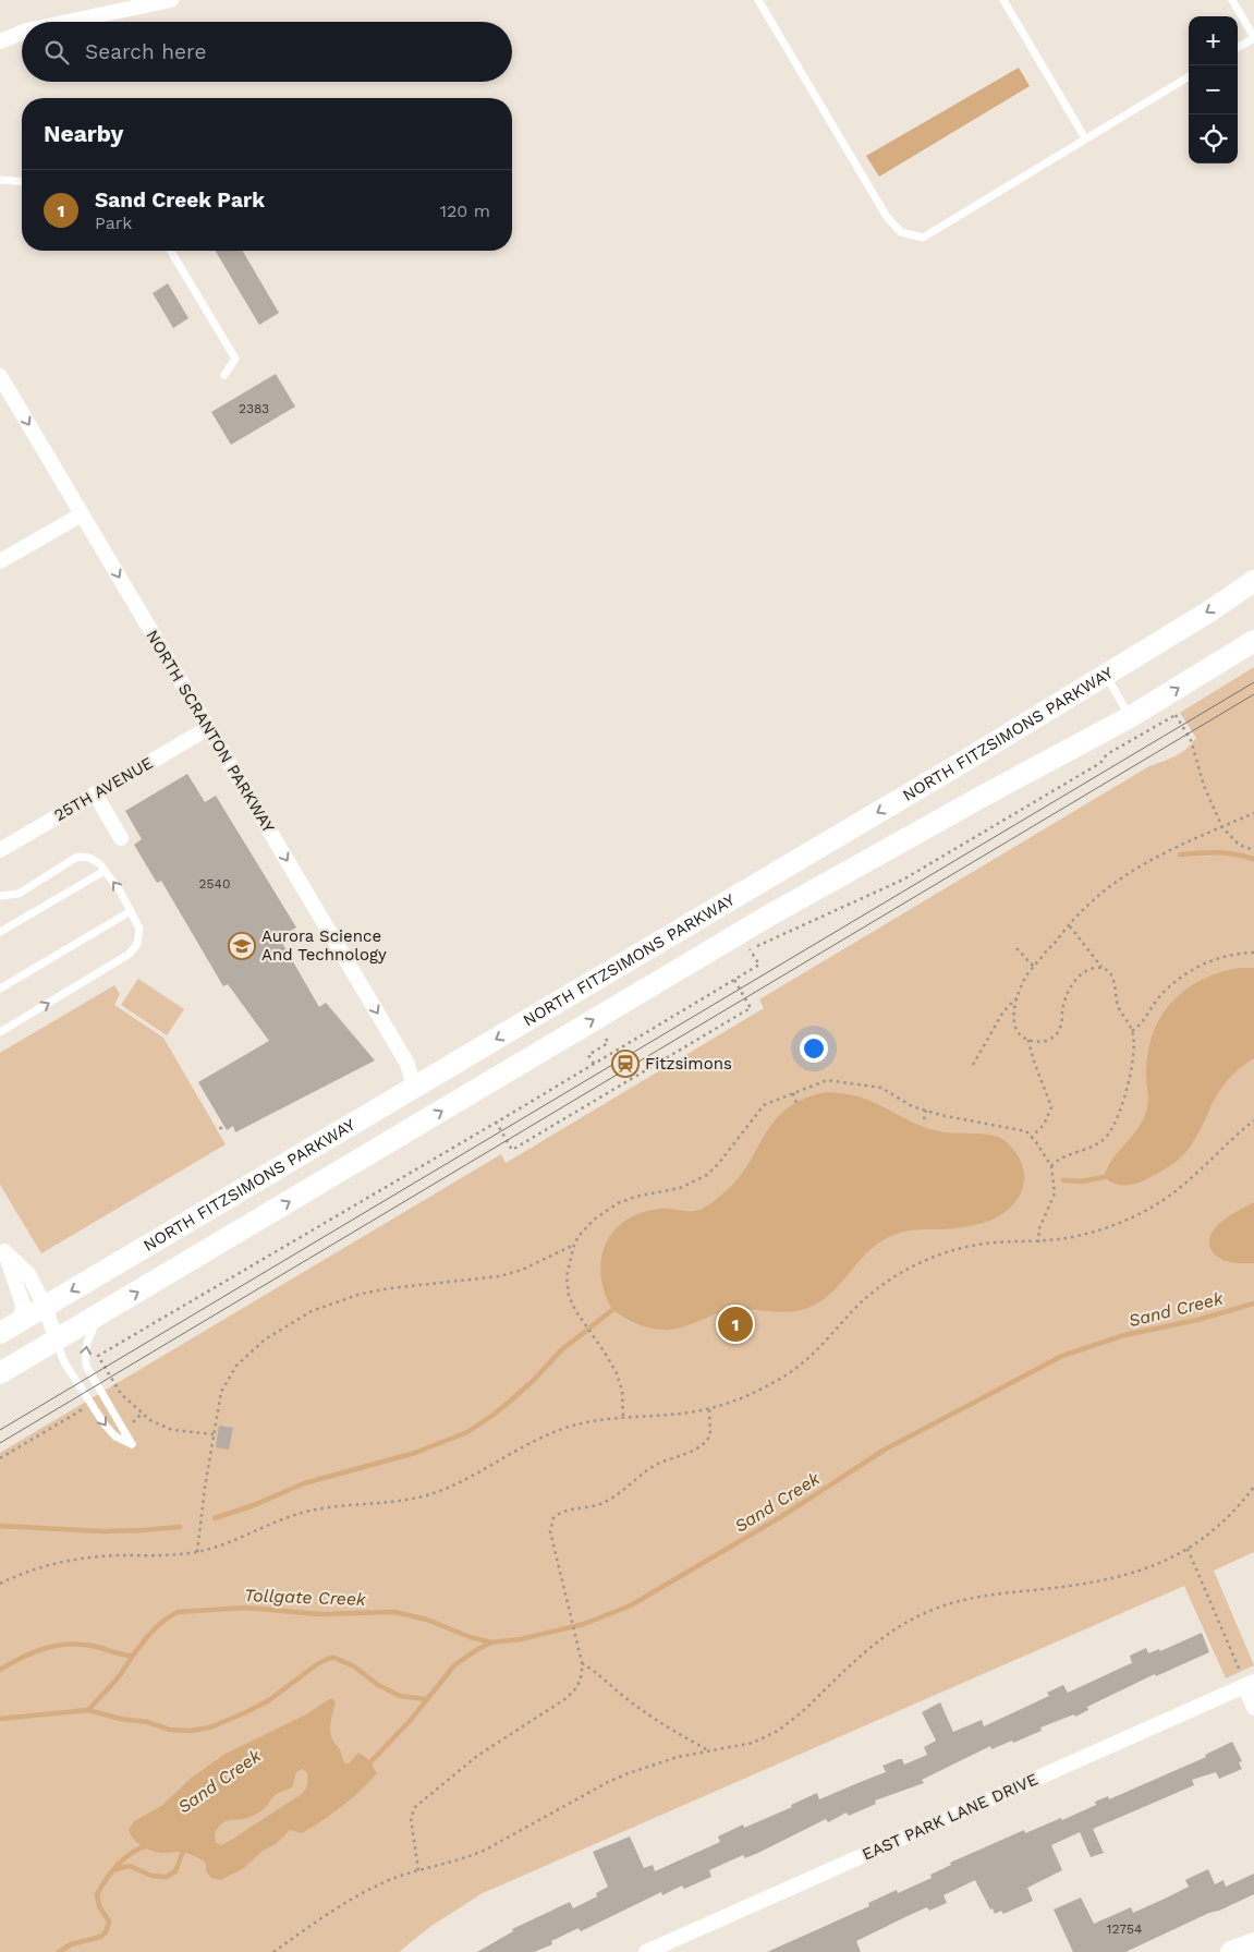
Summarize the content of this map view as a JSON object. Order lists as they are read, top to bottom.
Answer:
{
  "streets": {
    "main road": ["NORTH FITZSIMONS PARKWAY"],
    "street": ["NORTH SCRANTON PARKWAY", "25TH AVENUE", "EAST PARK LANE DRIVE"]
  },
  "crossings": [
    ["NORTH SCRANTON PARKWAY", "NORTH FITZSIMONS PARKWAY"],
    ["NORTH SCRANTON PARKWAY", "25TH AVENUE"]
  ],
  "one_way": ["NORTH SCRANTON PARKWAY"],
  "water": ["Sand Creek", "Tollgate Creek"],
  "places": {
    "school or university": ["Aurora Science And Technology"],
    "station": ["Fitzsimons"]
  },
  "house_numbers": ["2383", "2540", "12754"],
  "page": {
    "map_buttons": ["+", "−"],
    "search": "Search here",
    "heading": "Nearby",
    "list": [
      {
        "mark": "1",
        "name": "Sand Creek Park",
        "note": "Park",
        "value": "120 m"
      }
    ],
    "pins": "1"
  }
}
